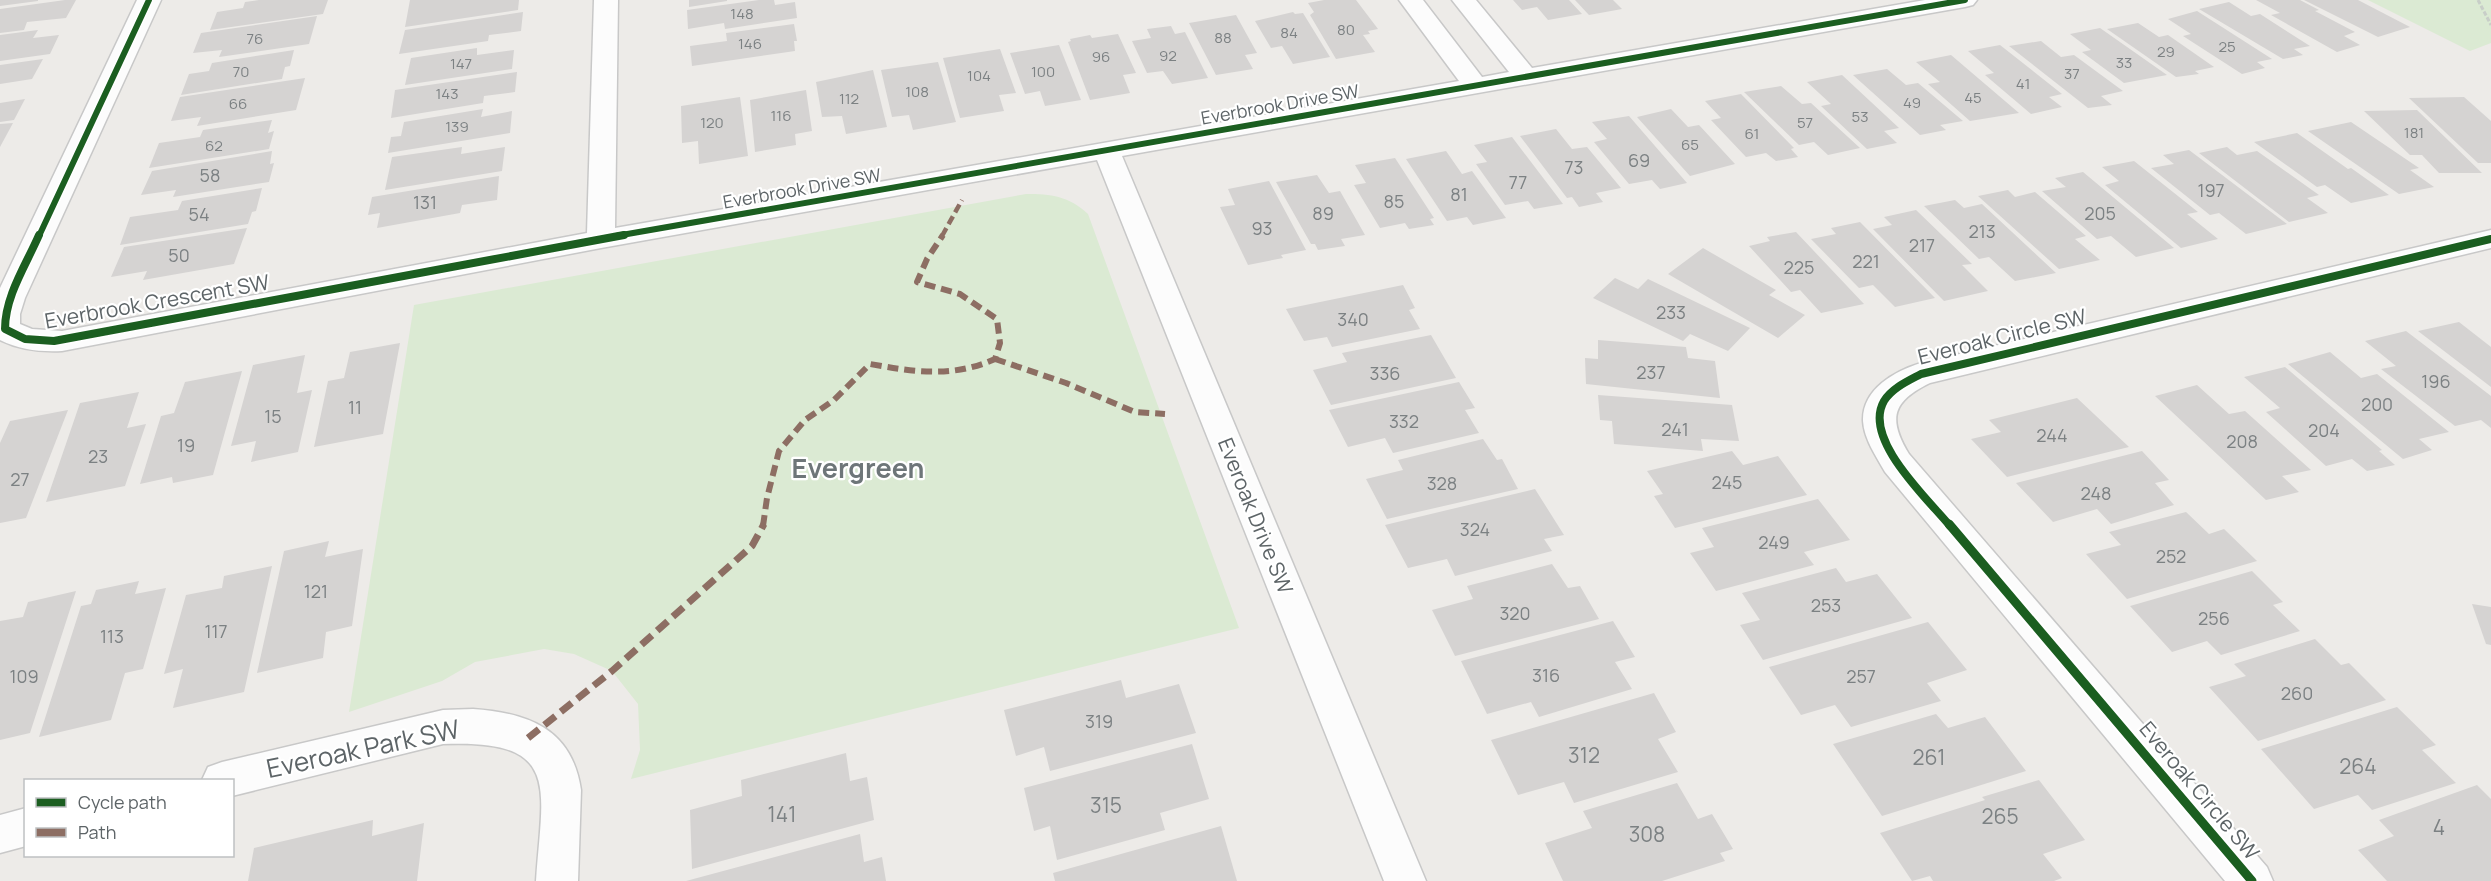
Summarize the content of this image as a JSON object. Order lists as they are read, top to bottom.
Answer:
{
  "streets": {
    "street": [
      "Everbrook Drive SW",
      "Everbrook Crescent SW",
      "Everoak Circle SW",
      "Everoak Drive SW",
      "Everoak Park SW"
    ]
  },
  "crossings": [
    ["Everbrook Drive SW", "Everbrook Crescent SW"],
    ["Everbrook Drive SW", "Everoak Drive SW"]
  ],
  "districts": ["Evergreen"],
  "house_numbers": [
    "148",
    "80",
    "84",
    "88",
    "76",
    "146",
    "25",
    "29",
    "92",
    "96",
    "33",
    "147",
    "70",
    "100",
    "37",
    "104",
    "41",
    "108",
    "143",
    "45",
    "112",
    "49",
    "66",
    "116",
    "53",
    "120",
    "57",
    "139",
    "181",
    "61",
    "65",
    "62",
    "69",
    "73",
    "58",
    "77",
    "197",
    "81",
    "85",
    "131",
    "89",
    "205",
    "54",
    "93",
    "213",
    "217",
    "50",
    "221",
    "225",
    "233",
    "340",
    "237",
    "336",
    "196",
    "200",
    "11",
    "15",
    "332",
    "241",
    "204",
    "244",
    "208",
    "19",
    "23",
    "27",
    "245",
    "328",
    "248",
    "324",
    "249",
    "252",
    "121",
    "253",
    "320",
    "256",
    "117",
    "113",
    "316",
    "109",
    "257",
    "260",
    "319",
    "312",
    "261",
    "264",
    "315",
    "141",
    "265",
    "4",
    "308"
  ],
  "legend": ["Cycle path", "Path"]
}
